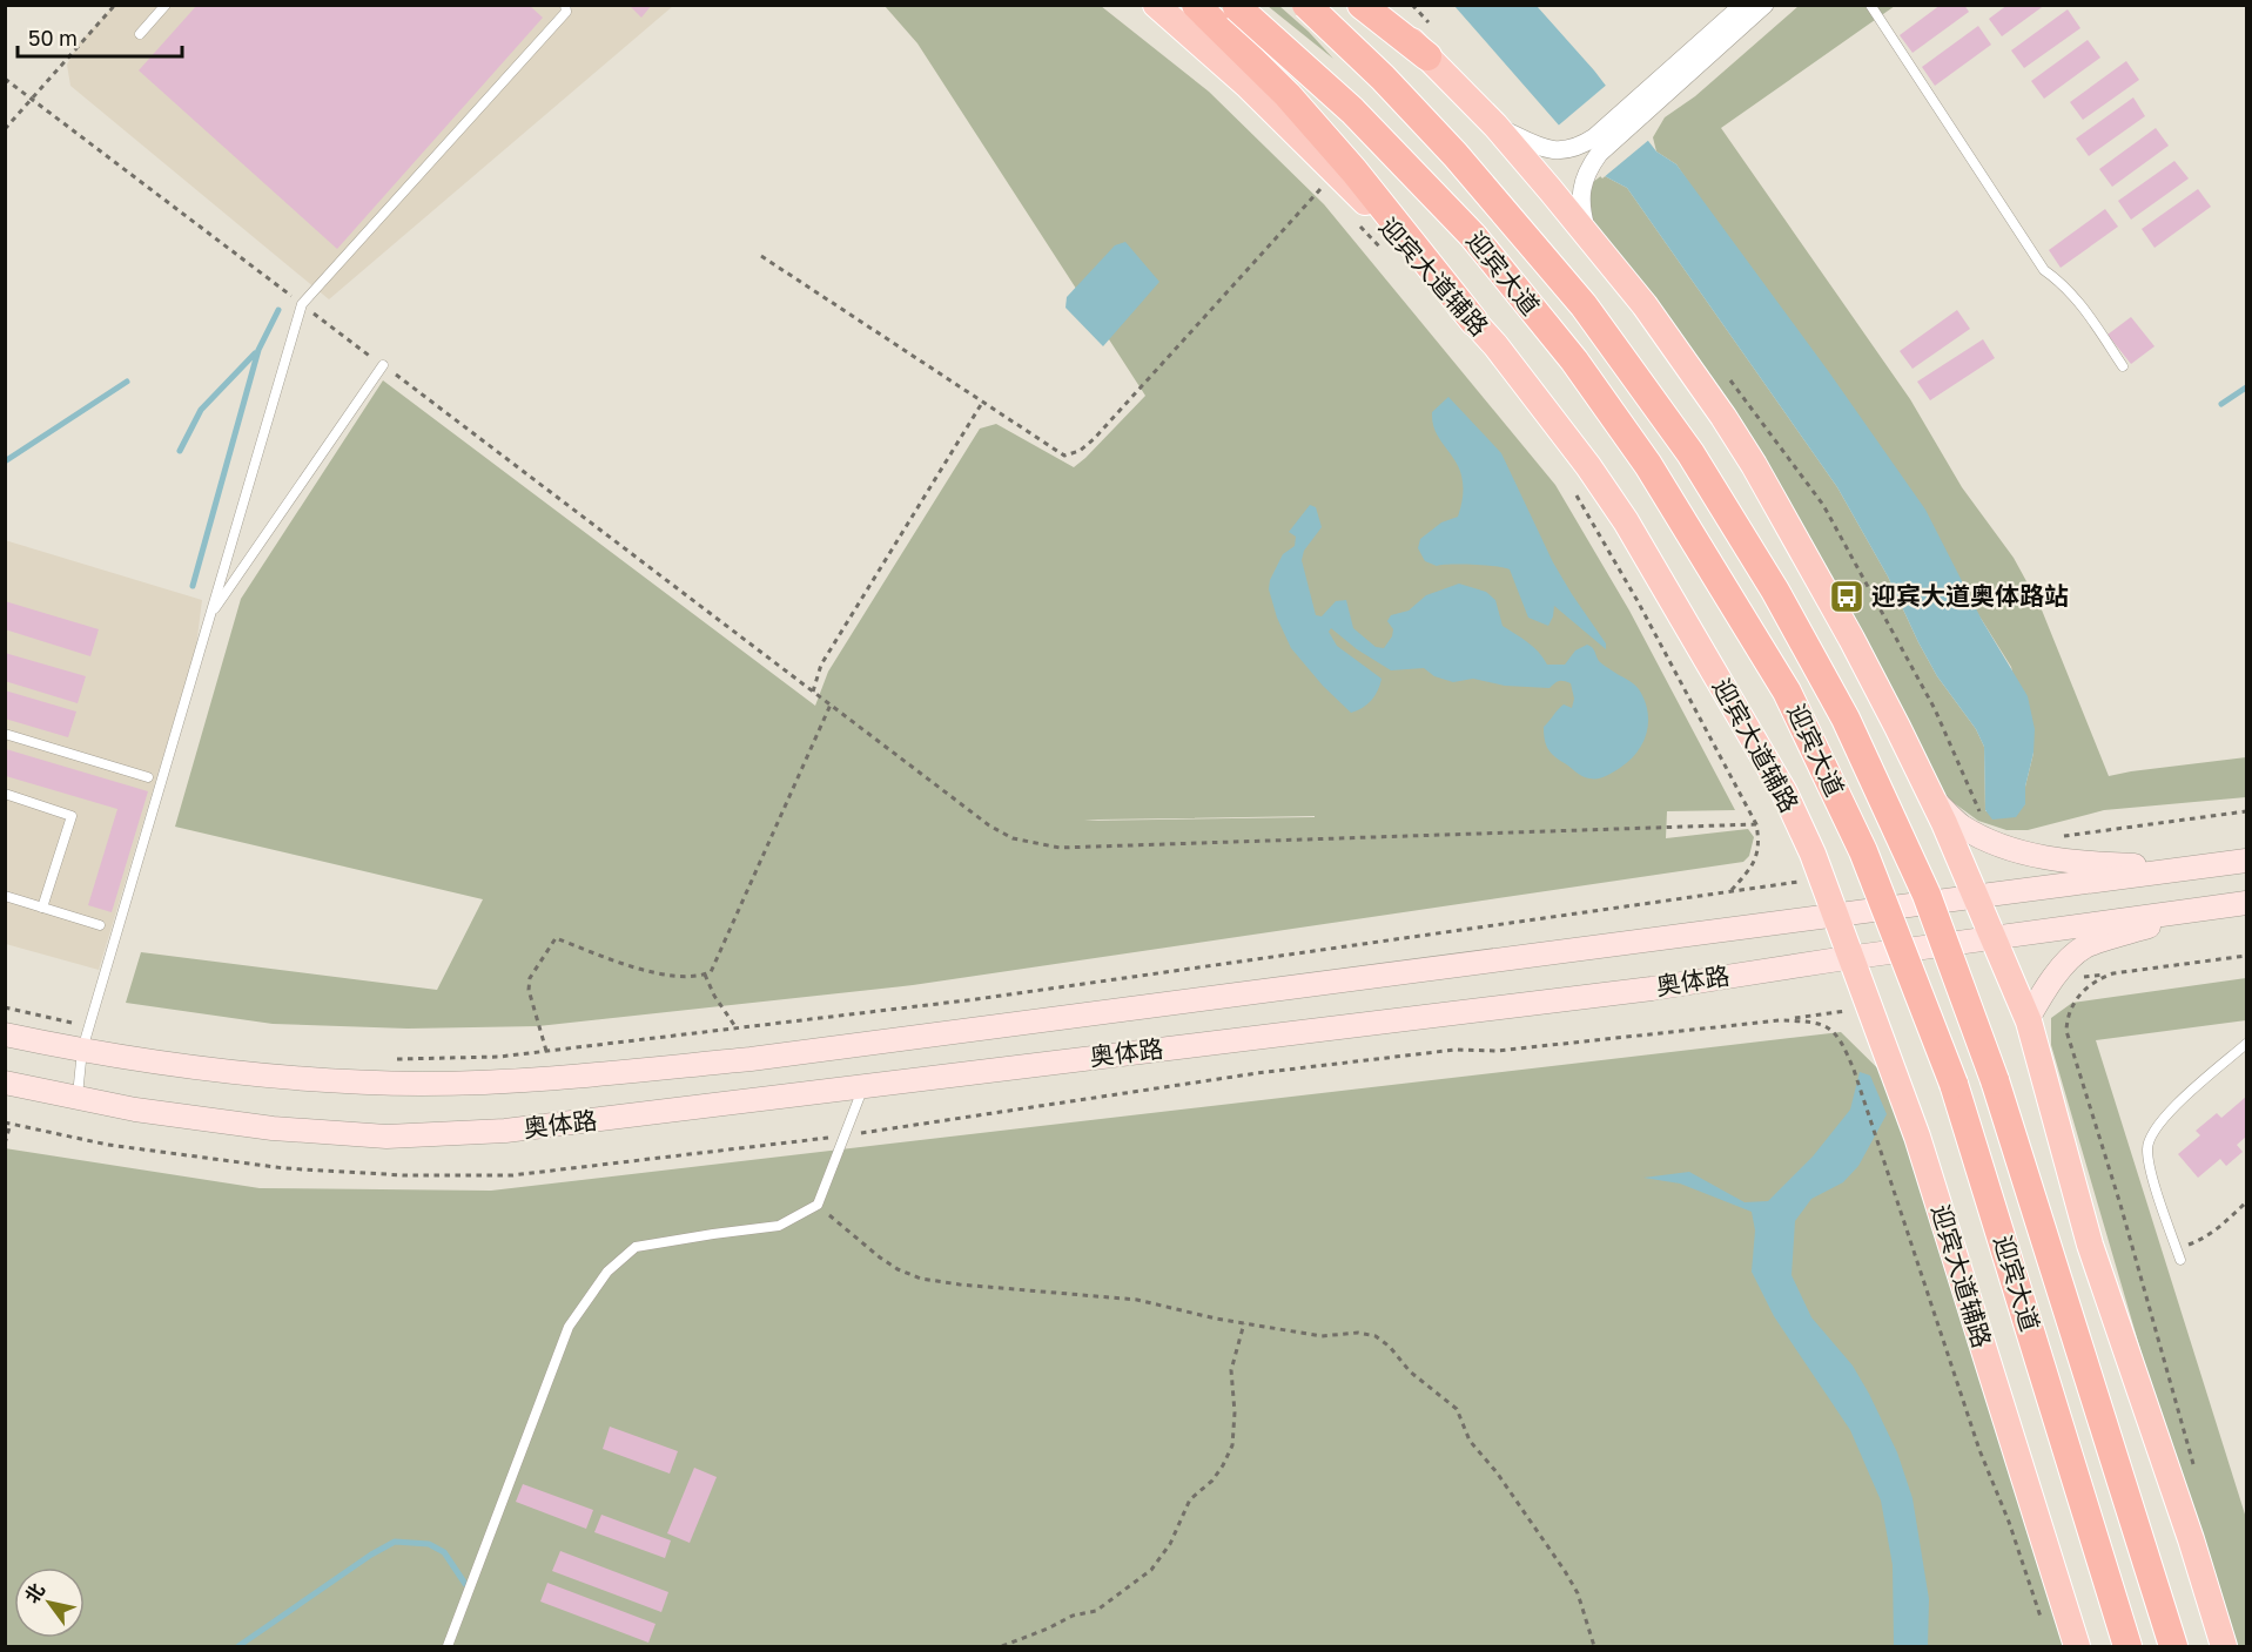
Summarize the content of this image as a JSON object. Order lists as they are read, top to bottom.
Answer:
{
  "streets": {
    "highway": ["迎宾大道"],
    "main road": ["迎宾大道辅路", "奥体路"]
  },
  "crossings": [
    ["迎宾大道辅路", "奥体路"]
  ],
  "places": {
    "bus stop": ["迎宾大道奥体路站"]
  },
  "scale_bar": "50 m",
  "north": "top left"
}
